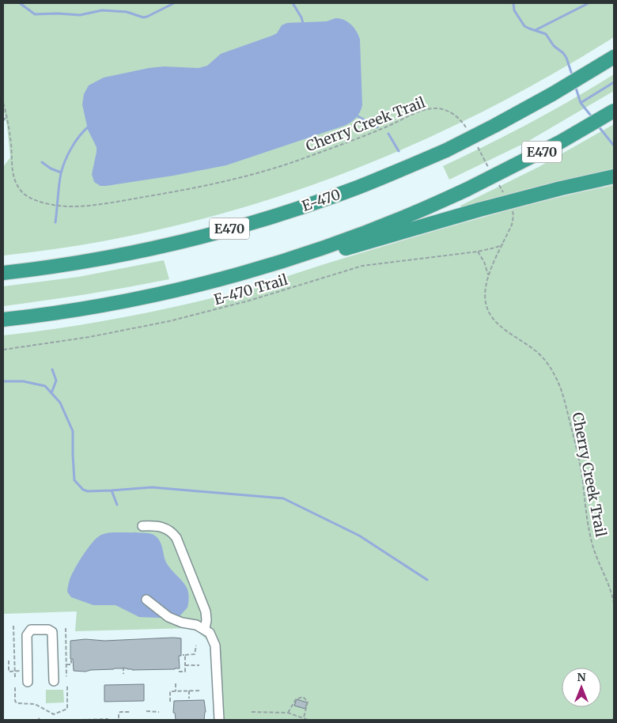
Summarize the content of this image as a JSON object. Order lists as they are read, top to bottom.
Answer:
{
  "streets": {
    "highway": ["E470", "E-470"],
    "path": ["Cherry Creek Trail", "E-470 Trail"]
  },
  "crossings": [
    ["Cherry Creek Trail", "E-470 Trail"]
  ],
  "north": "top"
}
